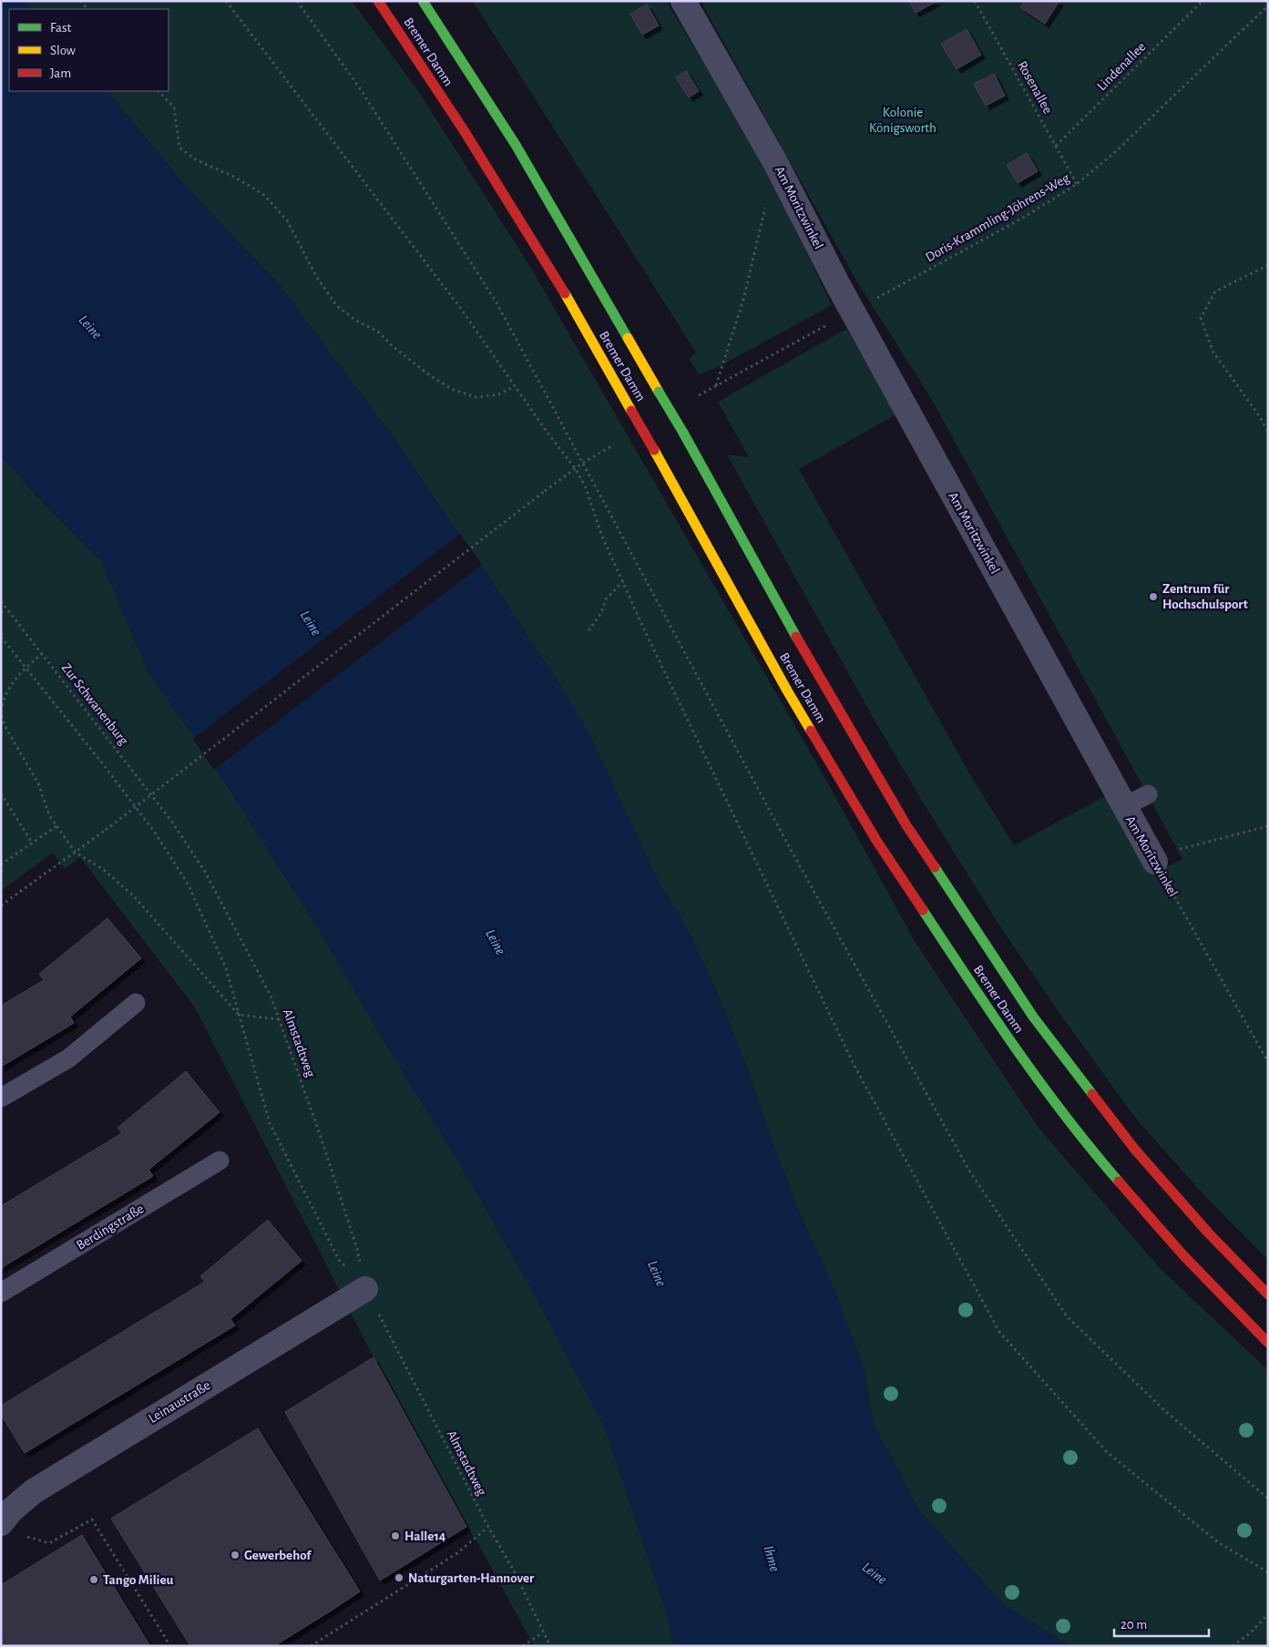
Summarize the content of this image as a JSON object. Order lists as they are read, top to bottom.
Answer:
{
  "streets": {
    "main road": ["Bremer Damm"],
    "street": ["Am Moritzwinkel", "Leinaustraße"],
    "lane": ["Berdingstraße"],
    "path": [
      "Lindenallee",
      "Rosenallee",
      "Doris-Krammling-Jöhrens-Weg",
      "Zur Schwanenburg",
      "Almstadtweg"
    ]
  },
  "crossings": [
    ["Lindenallee", "Rosenallee"],
    ["Rosenallee", "Doris-Krammling-Jöhrens-Weg"],
    ["Am Moritzwinkel", "Doris-Krammling-Jöhrens-Weg"],
    ["Zur Schwanenburg", "Almstadtweg"],
    ["Almstadtweg", "Leinaustraße"]
  ],
  "water": ["Leine", "Ihme"],
  "parks": ["Kolonie Königsworth"],
  "places": [
    "Zentrum für Hochschulsport",
    "Halle14",
    "Gewerbehof",
    "Naturgarten-Hannover",
    "Tango Milieu"
  ],
  "legend": ["Fast", "Slow", "Jam"],
  "scale_bar": "20 m"
}
